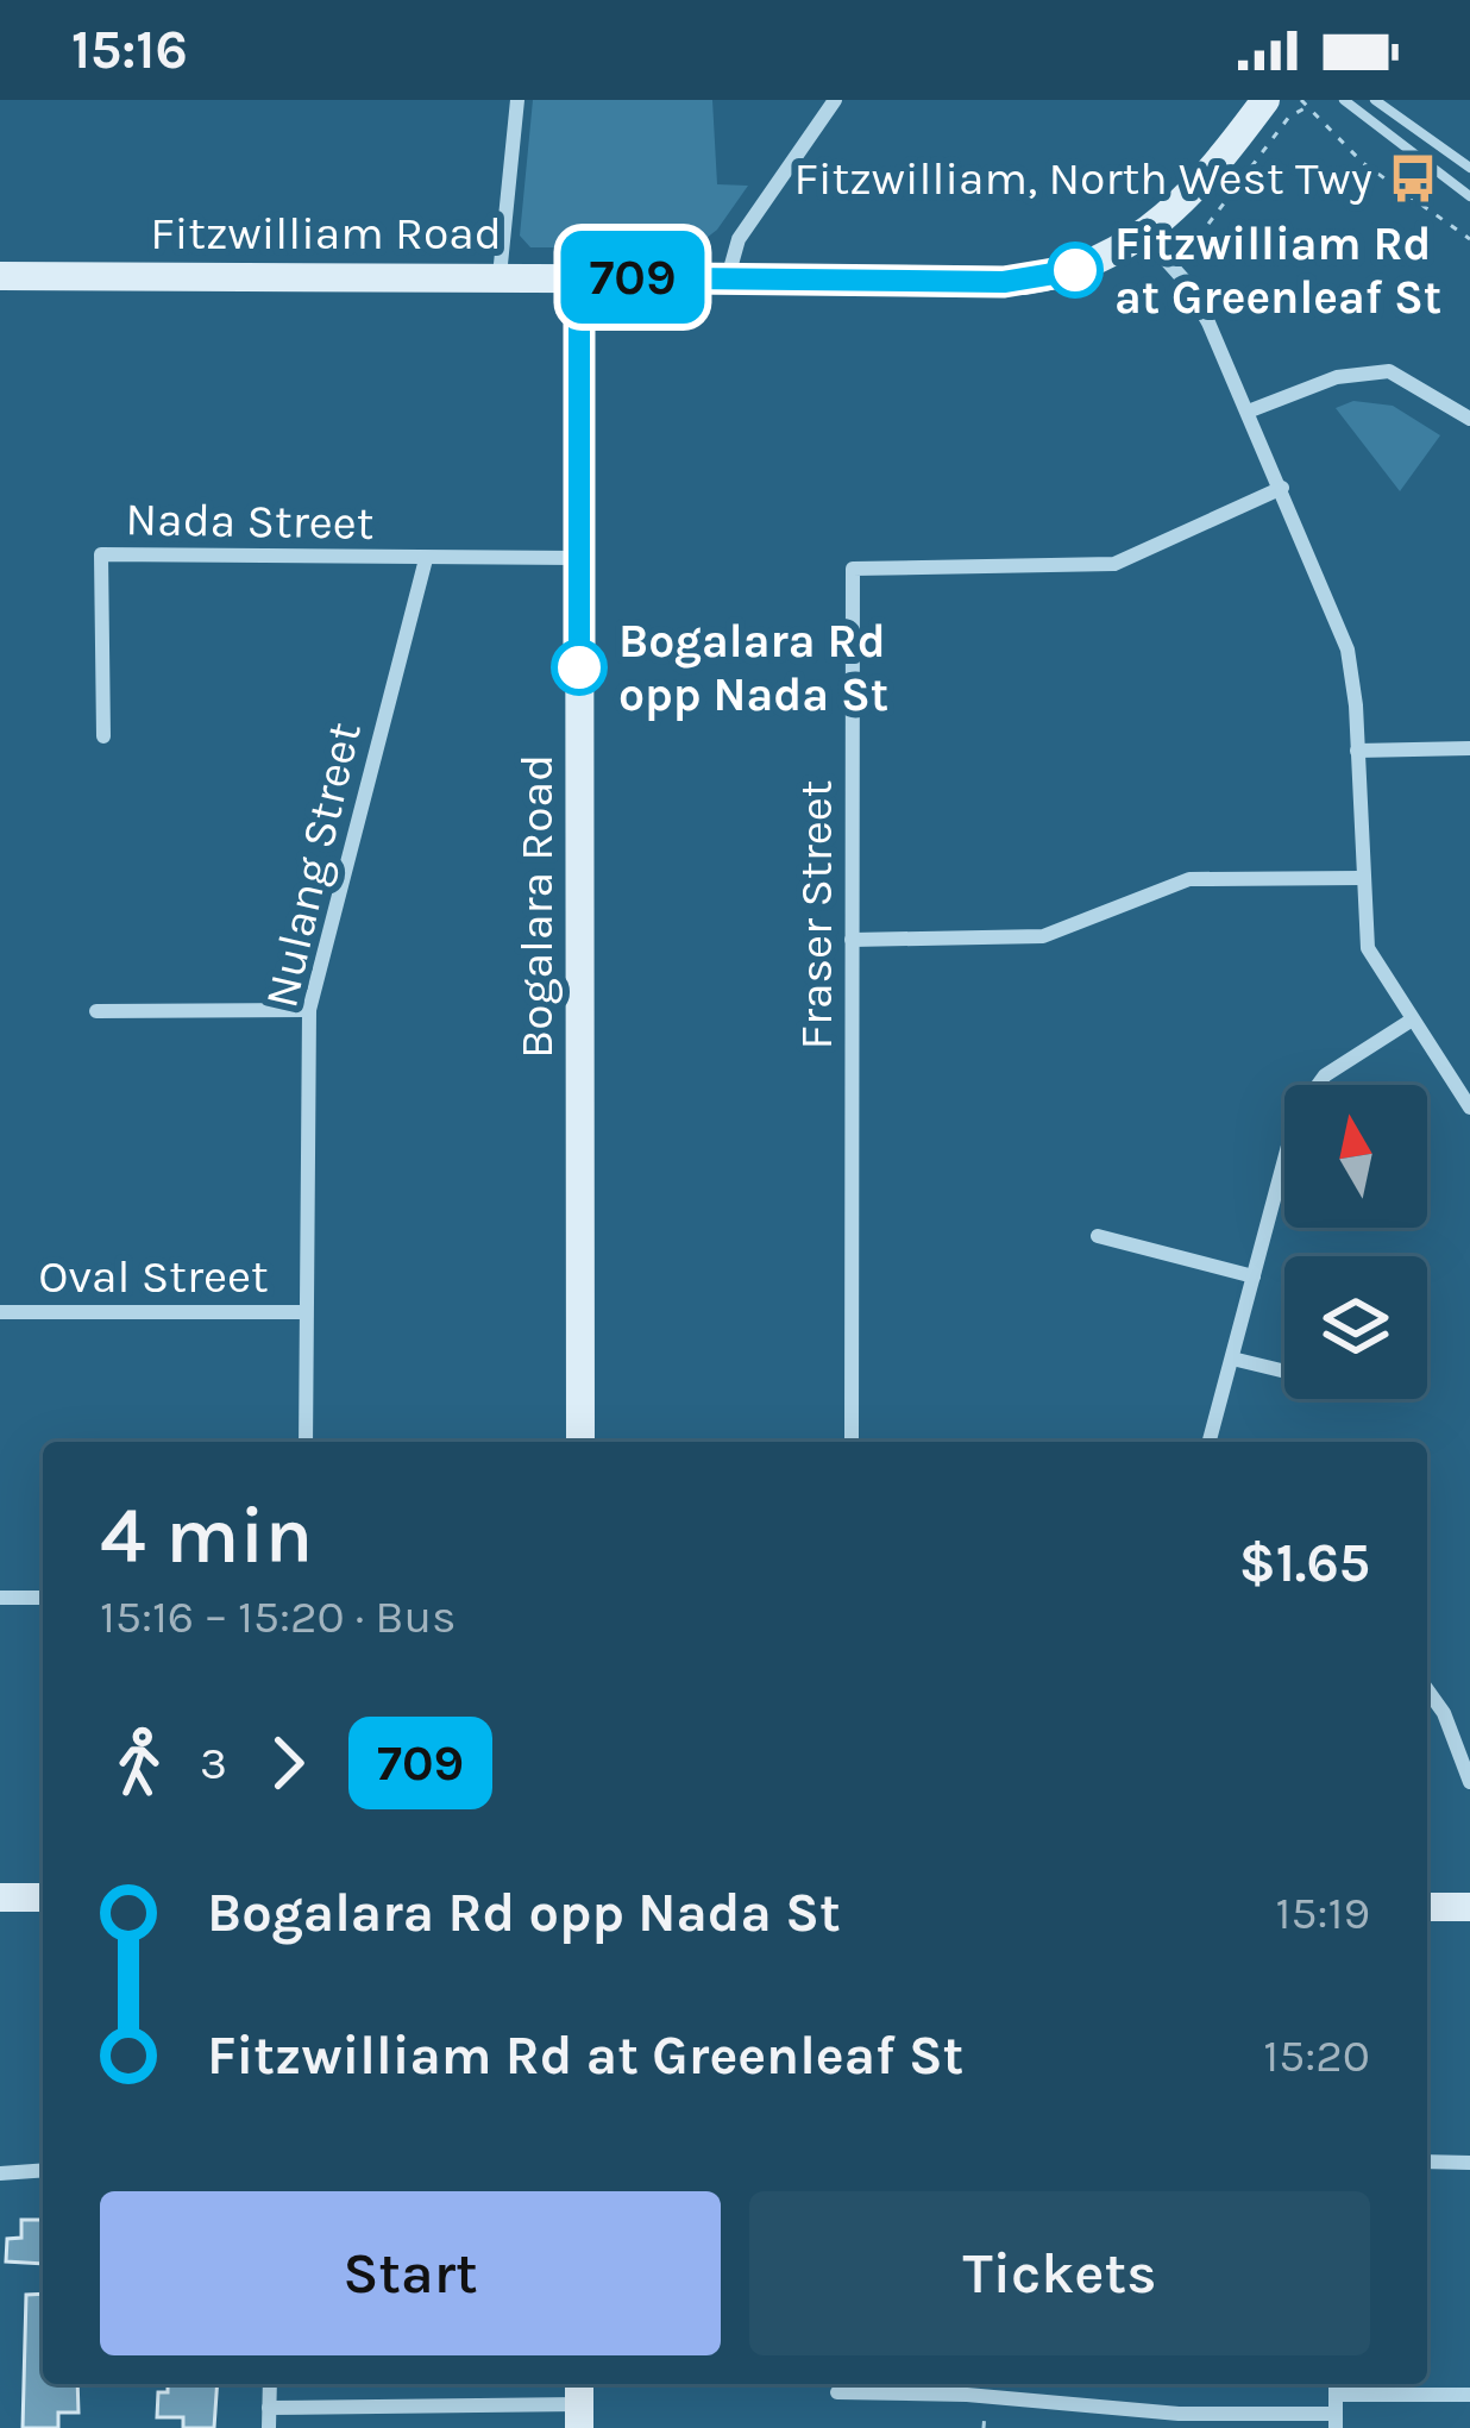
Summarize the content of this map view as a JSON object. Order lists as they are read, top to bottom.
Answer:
{
  "streets": {
    "main road": ["Fitzwilliam Road", "Bogalara Road"],
    "street": [
      "Nada Street",
      "Nulang Street",
      "Fraser Street",
      "Oval Street"
    ]
  },
  "crossings": [
    ["Fitzwilliam Road", "Bogalara Road"],
    ["Nada Street", "Nulang Street"],
    ["Nada Street", "Bogalara Road"],
    ["Nulang Street", "Oval Street"]
  ],
  "places": {
    "bus stop": ["Fitzwilliam, North West Twy"],
    "other": ["Fitzwilliam Rd at Greenleaf St", "Bogalara Rd opp Nada St"]
  },
  "lines": ["bus line 709"],
  "north": "top",
  "page": {
    "status": "15:16",
    "on_map": "709",
    "heading": ["4 min", "15:16 – 15:20 · Bus", "$1.65"],
    "legs": ["3", "709"],
    "list": [
      {
        "name": "Bogalara Rd opp Nada St",
        "value": "15:19"
      },
      {
        "name": "Fitzwilliam Rd at Greenleaf St",
        "value": "15:20"
      }
    ],
    "buttons": ["Start", "Tickets"]
  }
}
